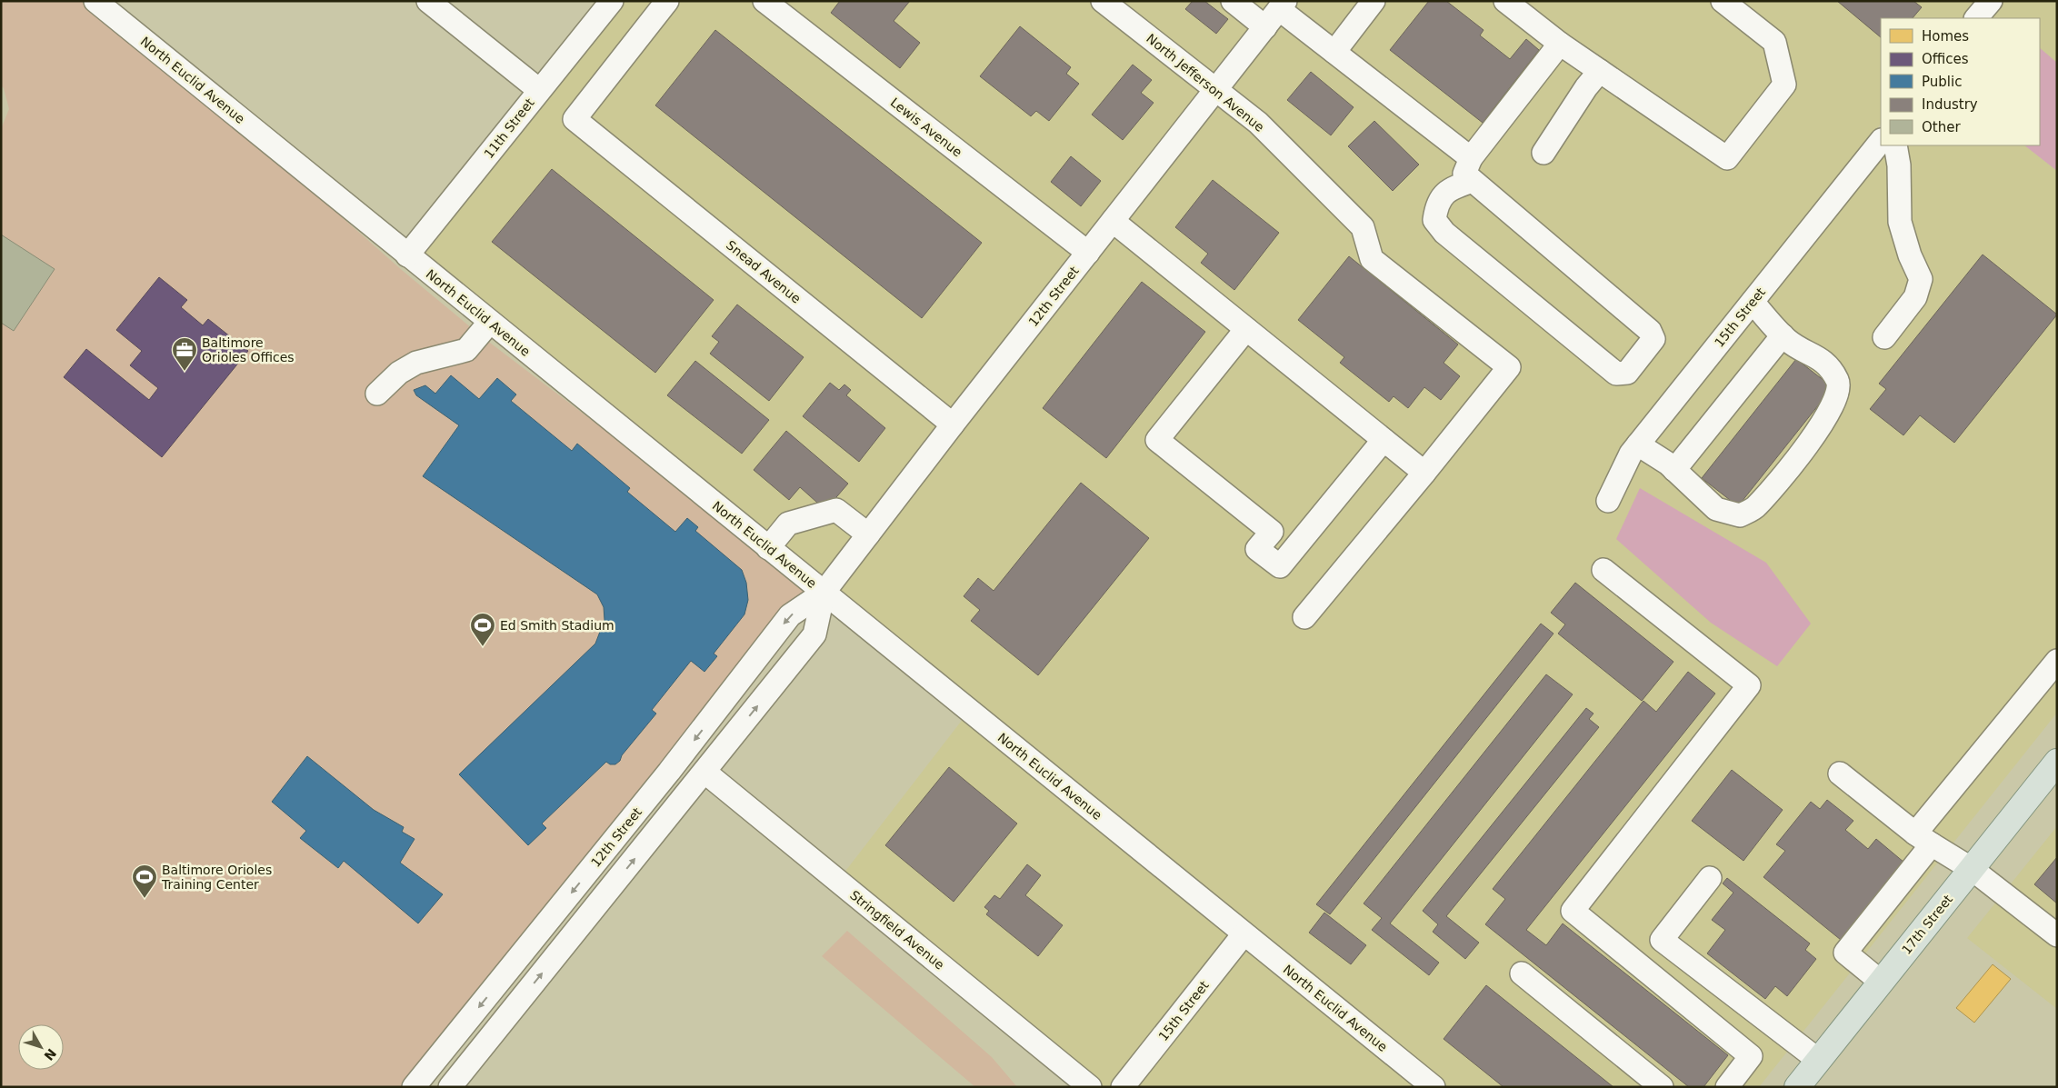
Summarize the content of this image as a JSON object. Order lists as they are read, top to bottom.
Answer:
{
  "streets": {
    "main road": ["17th Street"],
    "street": [
      "North Euclid Avenue",
      "North Jefferson Avenue",
      "Lewis Avenue",
      "11th Street",
      "Snead Avenue",
      "12th Street",
      "15th Street",
      "Stringfield Avenue"
    ]
  },
  "crossings": [
    ["North Euclid Avenue", "11th Street"],
    ["North Euclid Avenue", "12th Street"],
    ["North Euclid Avenue", "15th Street"],
    ["North Jefferson Avenue", "12th Street"],
    ["Lewis Avenue", "12th Street"],
    ["Snead Avenue", "12th Street"],
    ["12th Street", "Stringfield Avenue"]
  ],
  "places": {
    "office": ["Baltimore Orioles Offices"],
    "sports": ["Ed Smith Stadium", "Baltimore Orioles Training Center"]
  },
  "legend": [
    "Homes",
    "Offices",
    "Public",
    "Industry",
    "Other"
  ],
  "north": "bottom right"
}
